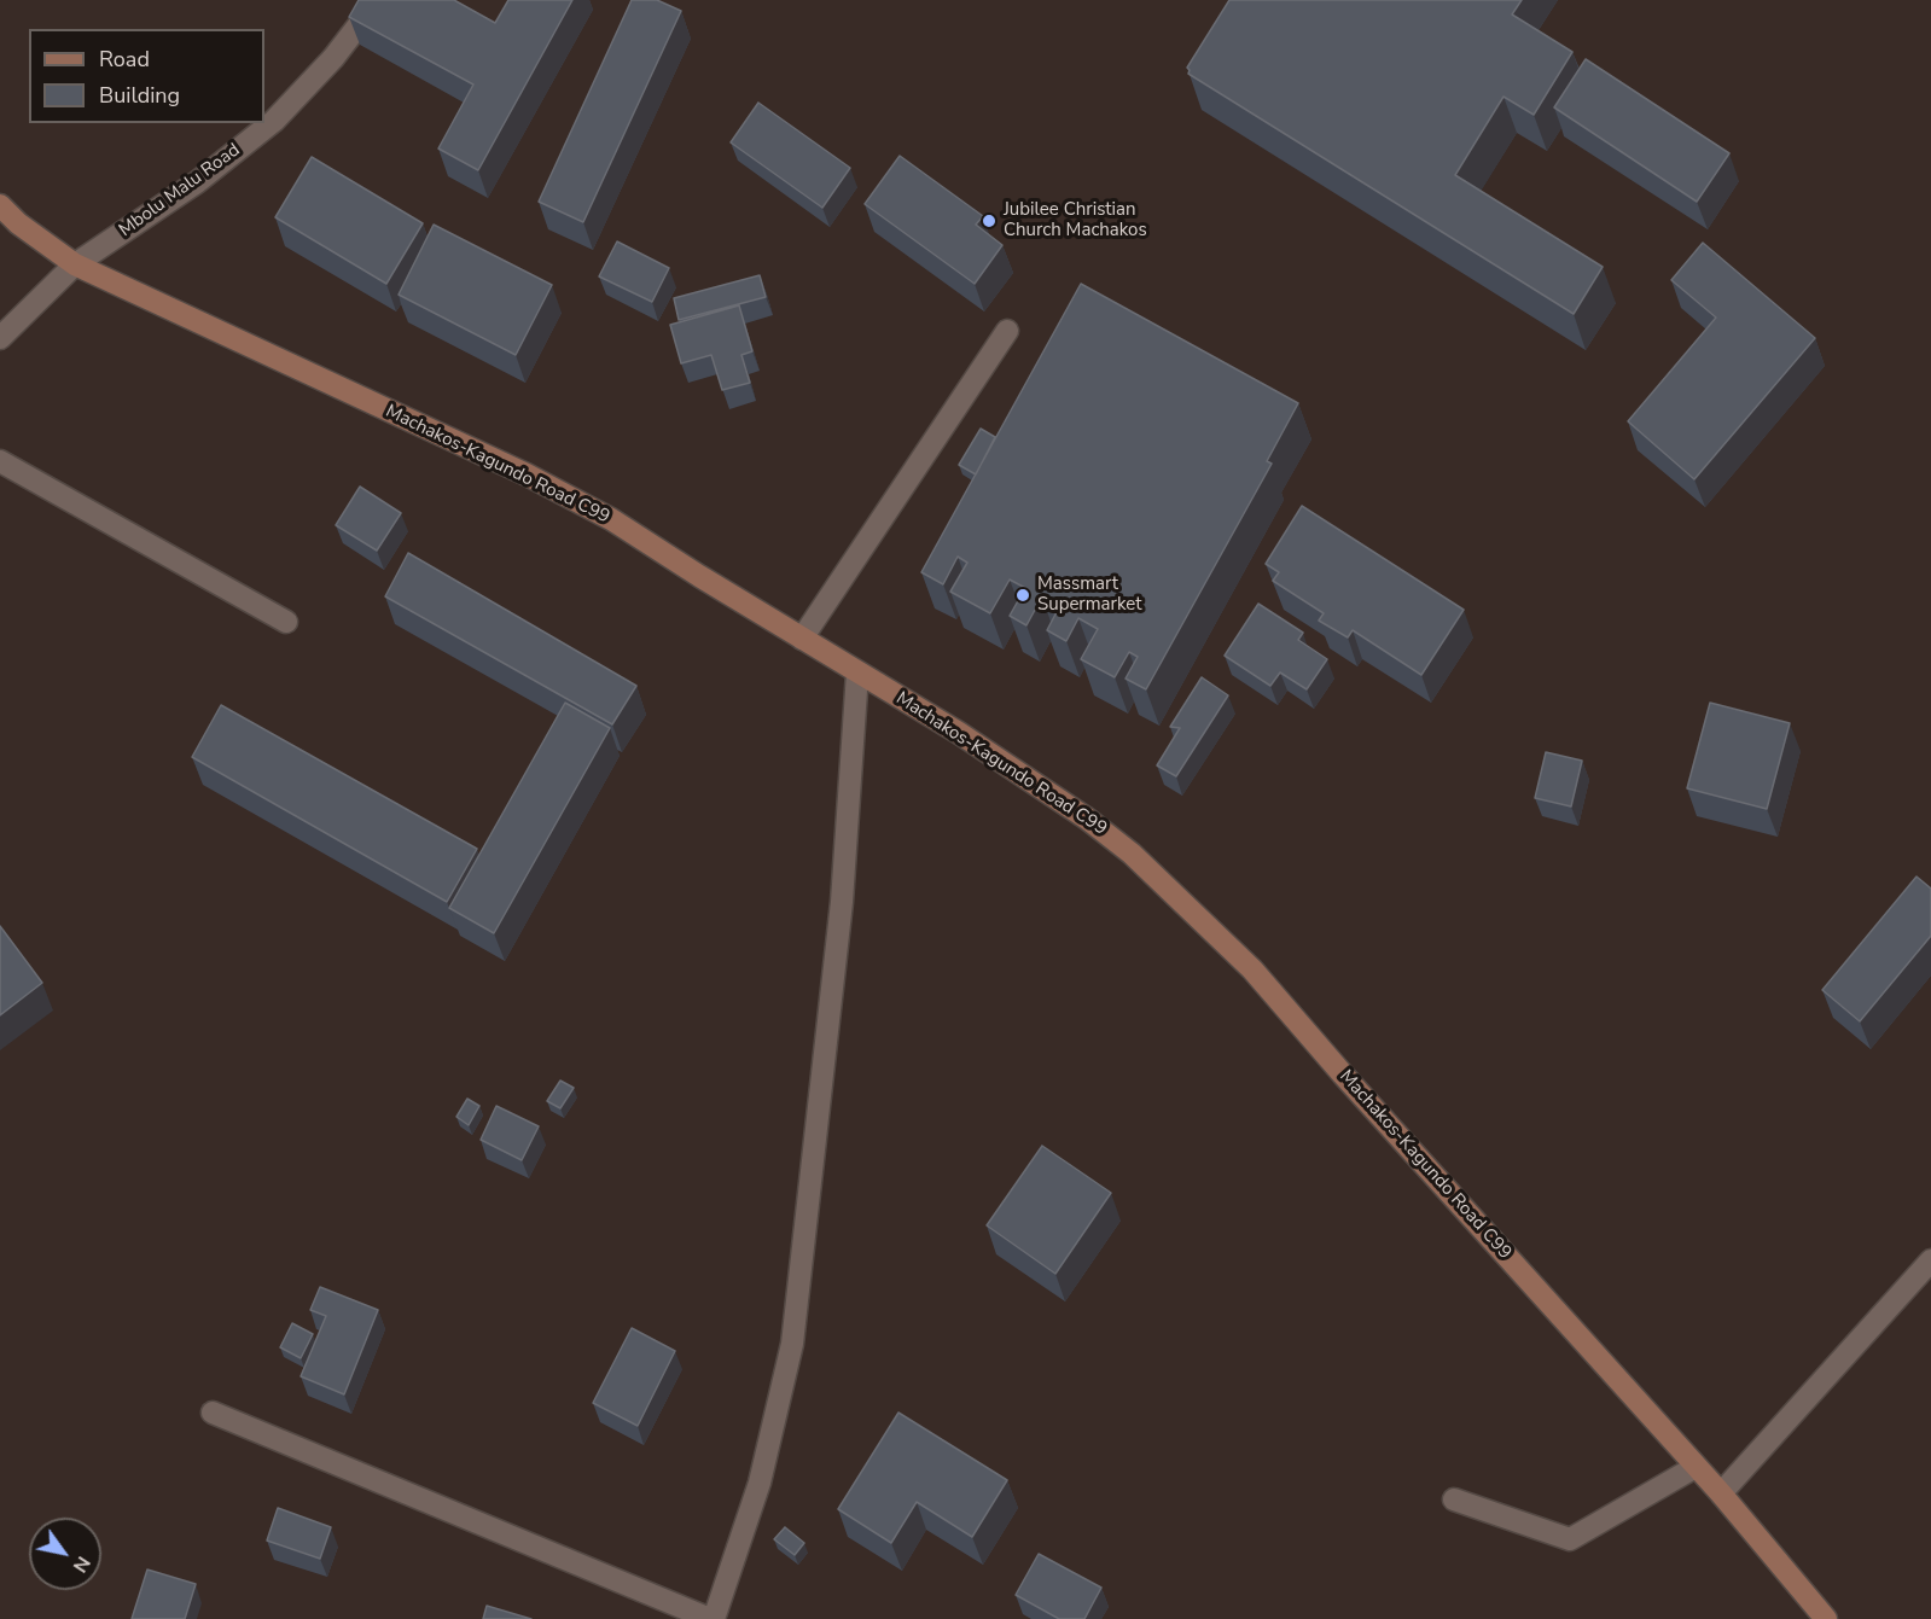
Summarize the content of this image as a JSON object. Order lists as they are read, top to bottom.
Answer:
{
  "streets": {
    "main road": ["Machakos-Kagundo Road C99"],
    "street": ["Mbolu Malu Road"]
  },
  "crossings": [
    ["Mbolu Malu Road", "Machakos-Kagundo Road C99"]
  ],
  "places": ["Jubilee Christian Church Machakos", "Massmart Supermarket"],
  "legend": ["Road", "Building"],
  "north": "bottom right"
}
